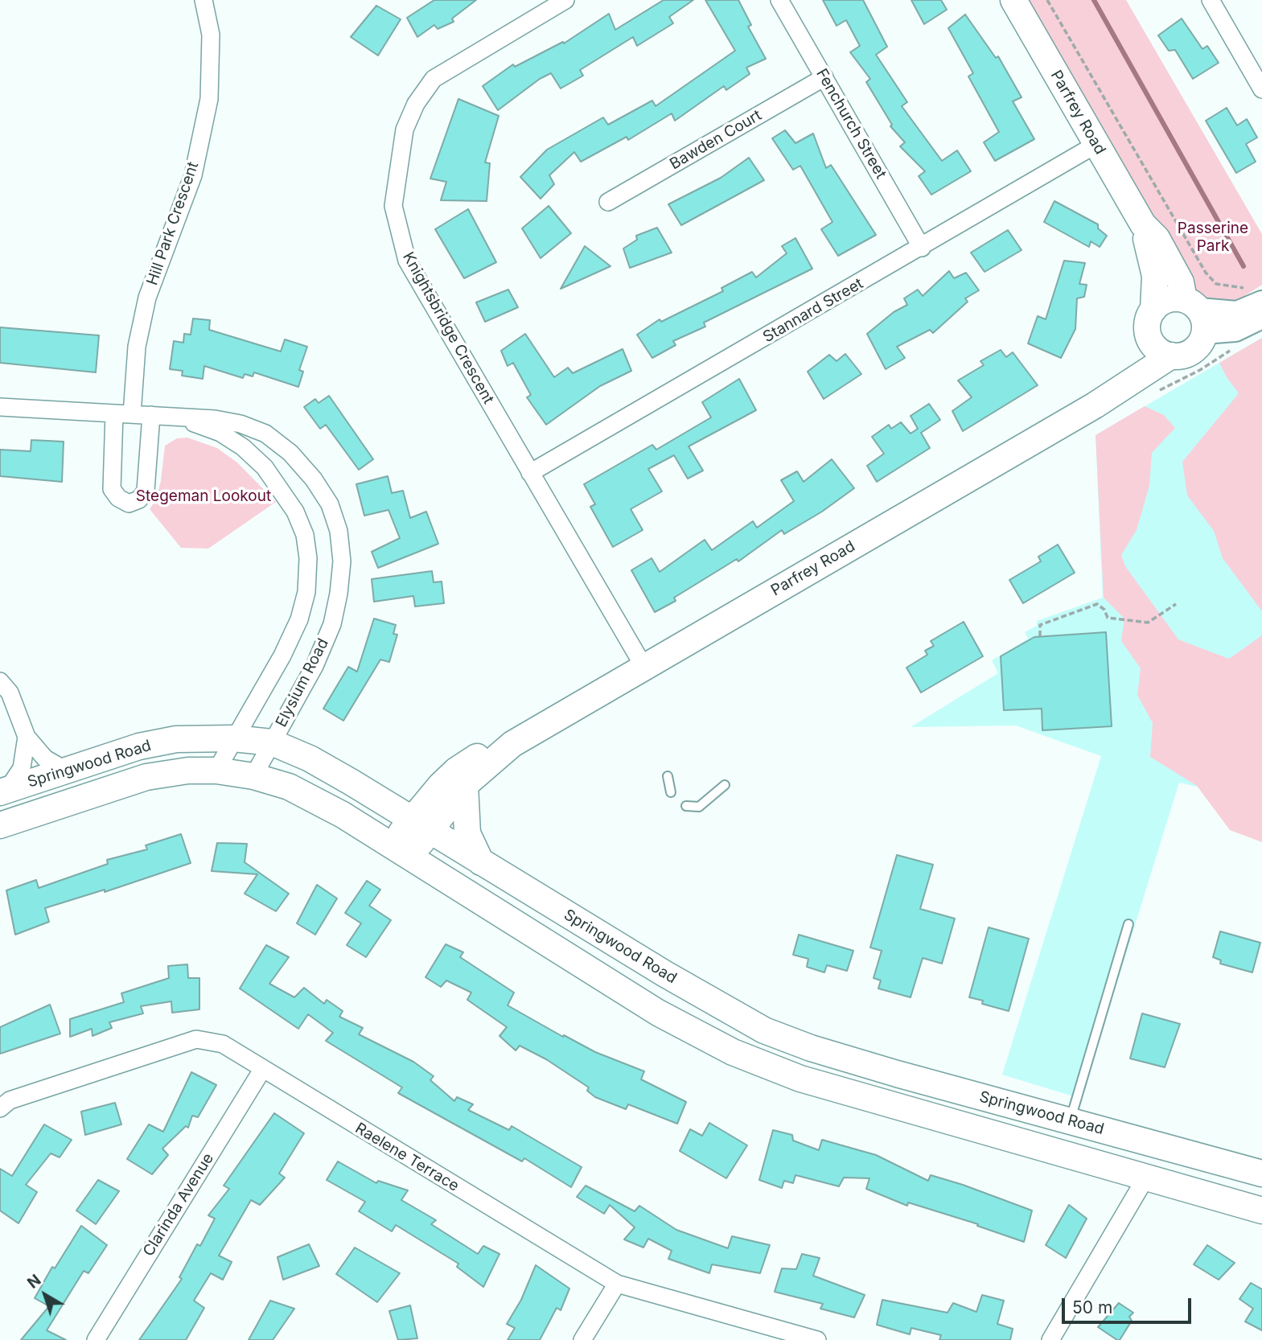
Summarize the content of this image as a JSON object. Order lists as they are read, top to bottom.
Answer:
{
  "streets": {
    "main road": ["Parfrey Road", "Springwood Road"],
    "street": [
      "Fenchurch Street",
      "Bawden Court",
      "Hill Park Crescent",
      "Stannard Street",
      "Knightsbridge Crescent",
      "Elysium Road",
      "Raelene Terrace",
      "Clarinda Avenue"
    ]
  },
  "crossings": [
    ["Parfrey Road", "Stannard Street"],
    ["Parfrey Road", "Knightsbridge Crescent"],
    ["Parfrey Road", "Springwood Road"],
    ["Fenchurch Street", "Bawden Court"],
    ["Fenchurch Street", "Stannard Street"],
    ["Hill Park Crescent", "Elysium Road"],
    ["Stannard Street", "Knightsbridge Crescent"],
    ["Elysium Road", "Springwood Road"],
    ["Raelene Terrace", "Clarinda Avenue"]
  ],
  "parks": ["Passerine Park", "Stegeman Lookout"],
  "scale_bar": "50 m",
  "north": "top left"
}
